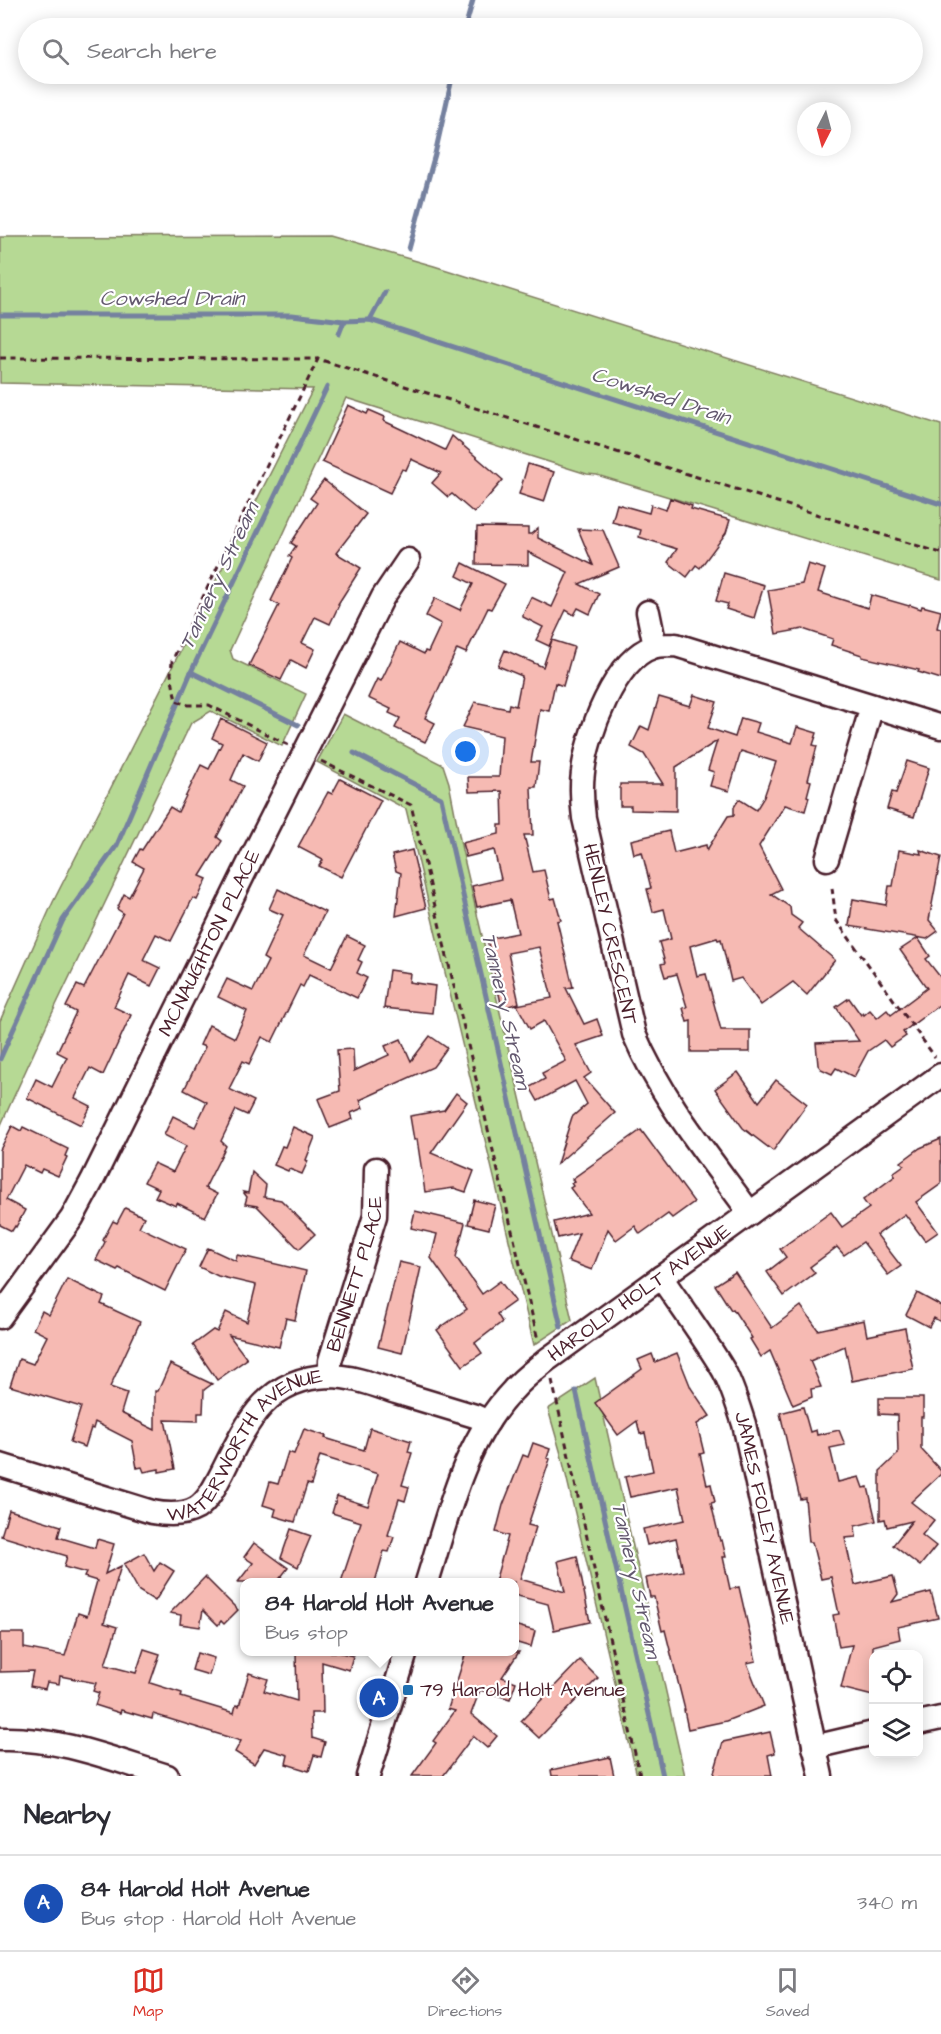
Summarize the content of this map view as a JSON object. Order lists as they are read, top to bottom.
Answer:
{
  "streets": {
    "street": [
      "HENLEY CRESCENT",
      "MCNAUGHTON PLACE",
      "BENNETT PLACE",
      "HAROLD HOLT AVENUE",
      "WATERWORTH AVENUE",
      "JAMES FOLEY AVENUE"
    ]
  },
  "crossings": [
    ["HENLEY CRESCENT", "HAROLD HOLT AVENUE"],
    ["BENNETT PLACE", "WATERWORTH AVENUE"],
    ["HAROLD HOLT AVENUE", "WATERWORTH AVENUE"],
    ["HAROLD HOLT AVENUE", "JAMES FOLEY AVENUE"]
  ],
  "water": ["Cowshed Drain", "Tannery Stream"],
  "places": {
    "transit": ["79 Harold Holt Avenue"]
  },
  "north": "bottom",
  "page": {
    "search": "Search here",
    "popup": ["84 Harold Holt Avenue", "Bus stop"],
    "pins": "A",
    "heading": "Nearby",
    "list": [
      {
        "mark": "A",
        "name": "84 Harold Holt Avenue",
        "note": "Bus stop · Harold Holt Avenue",
        "value": "340 m"
      }
    ],
    "nav": ["Map", "Directions", "Saved"]
  }
}
